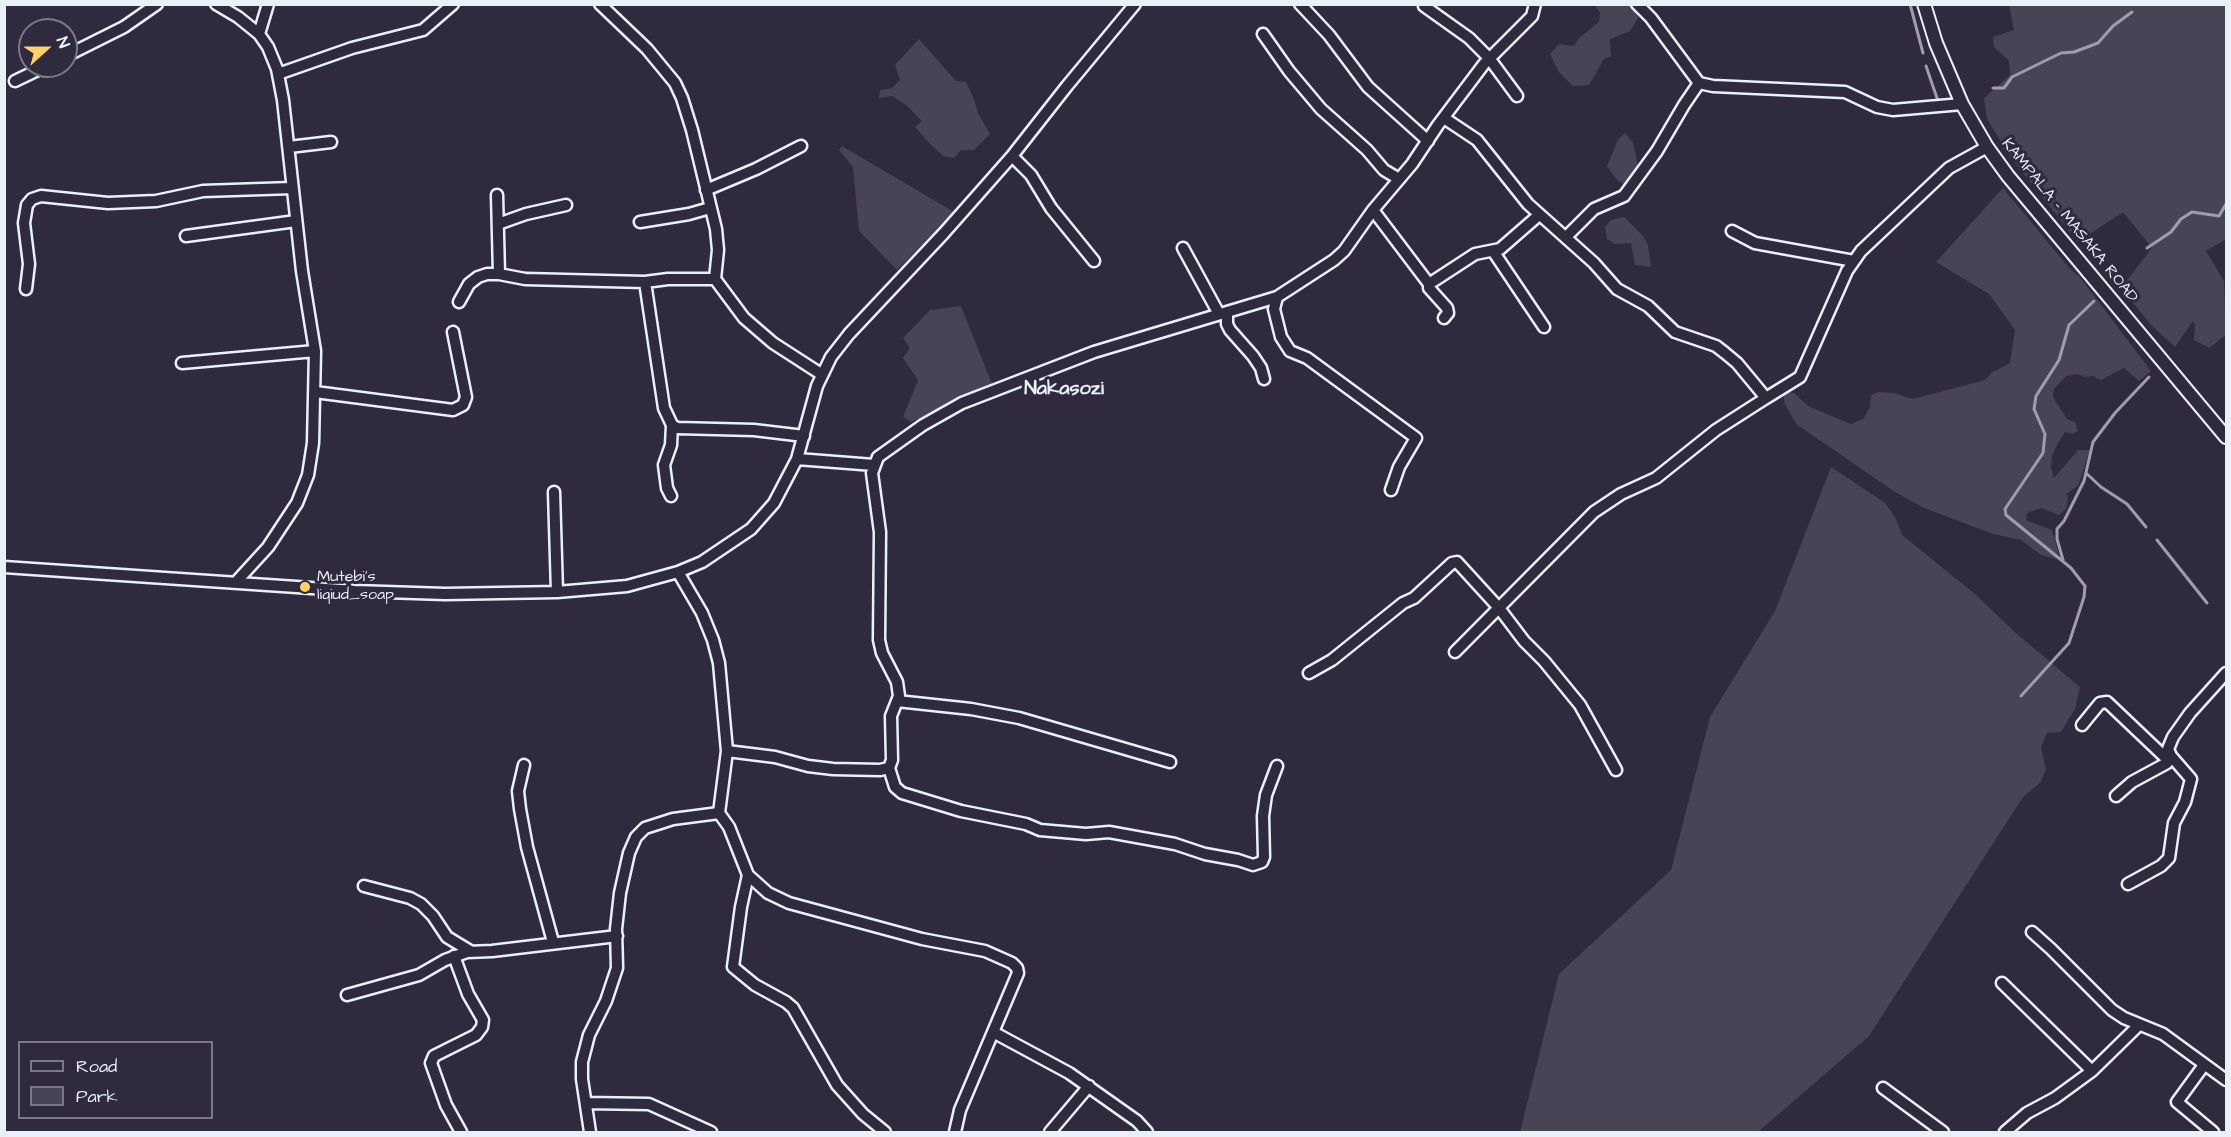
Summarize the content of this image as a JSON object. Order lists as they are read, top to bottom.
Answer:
{
  "streets": {
    "main road": ["KAMPALA - MASAKA ROAD"]
  },
  "districts": ["Nakasozi"],
  "places": ["Mutebi's liqiud_soap"],
  "legend": ["Road", "Park"],
  "north": "right"
}
